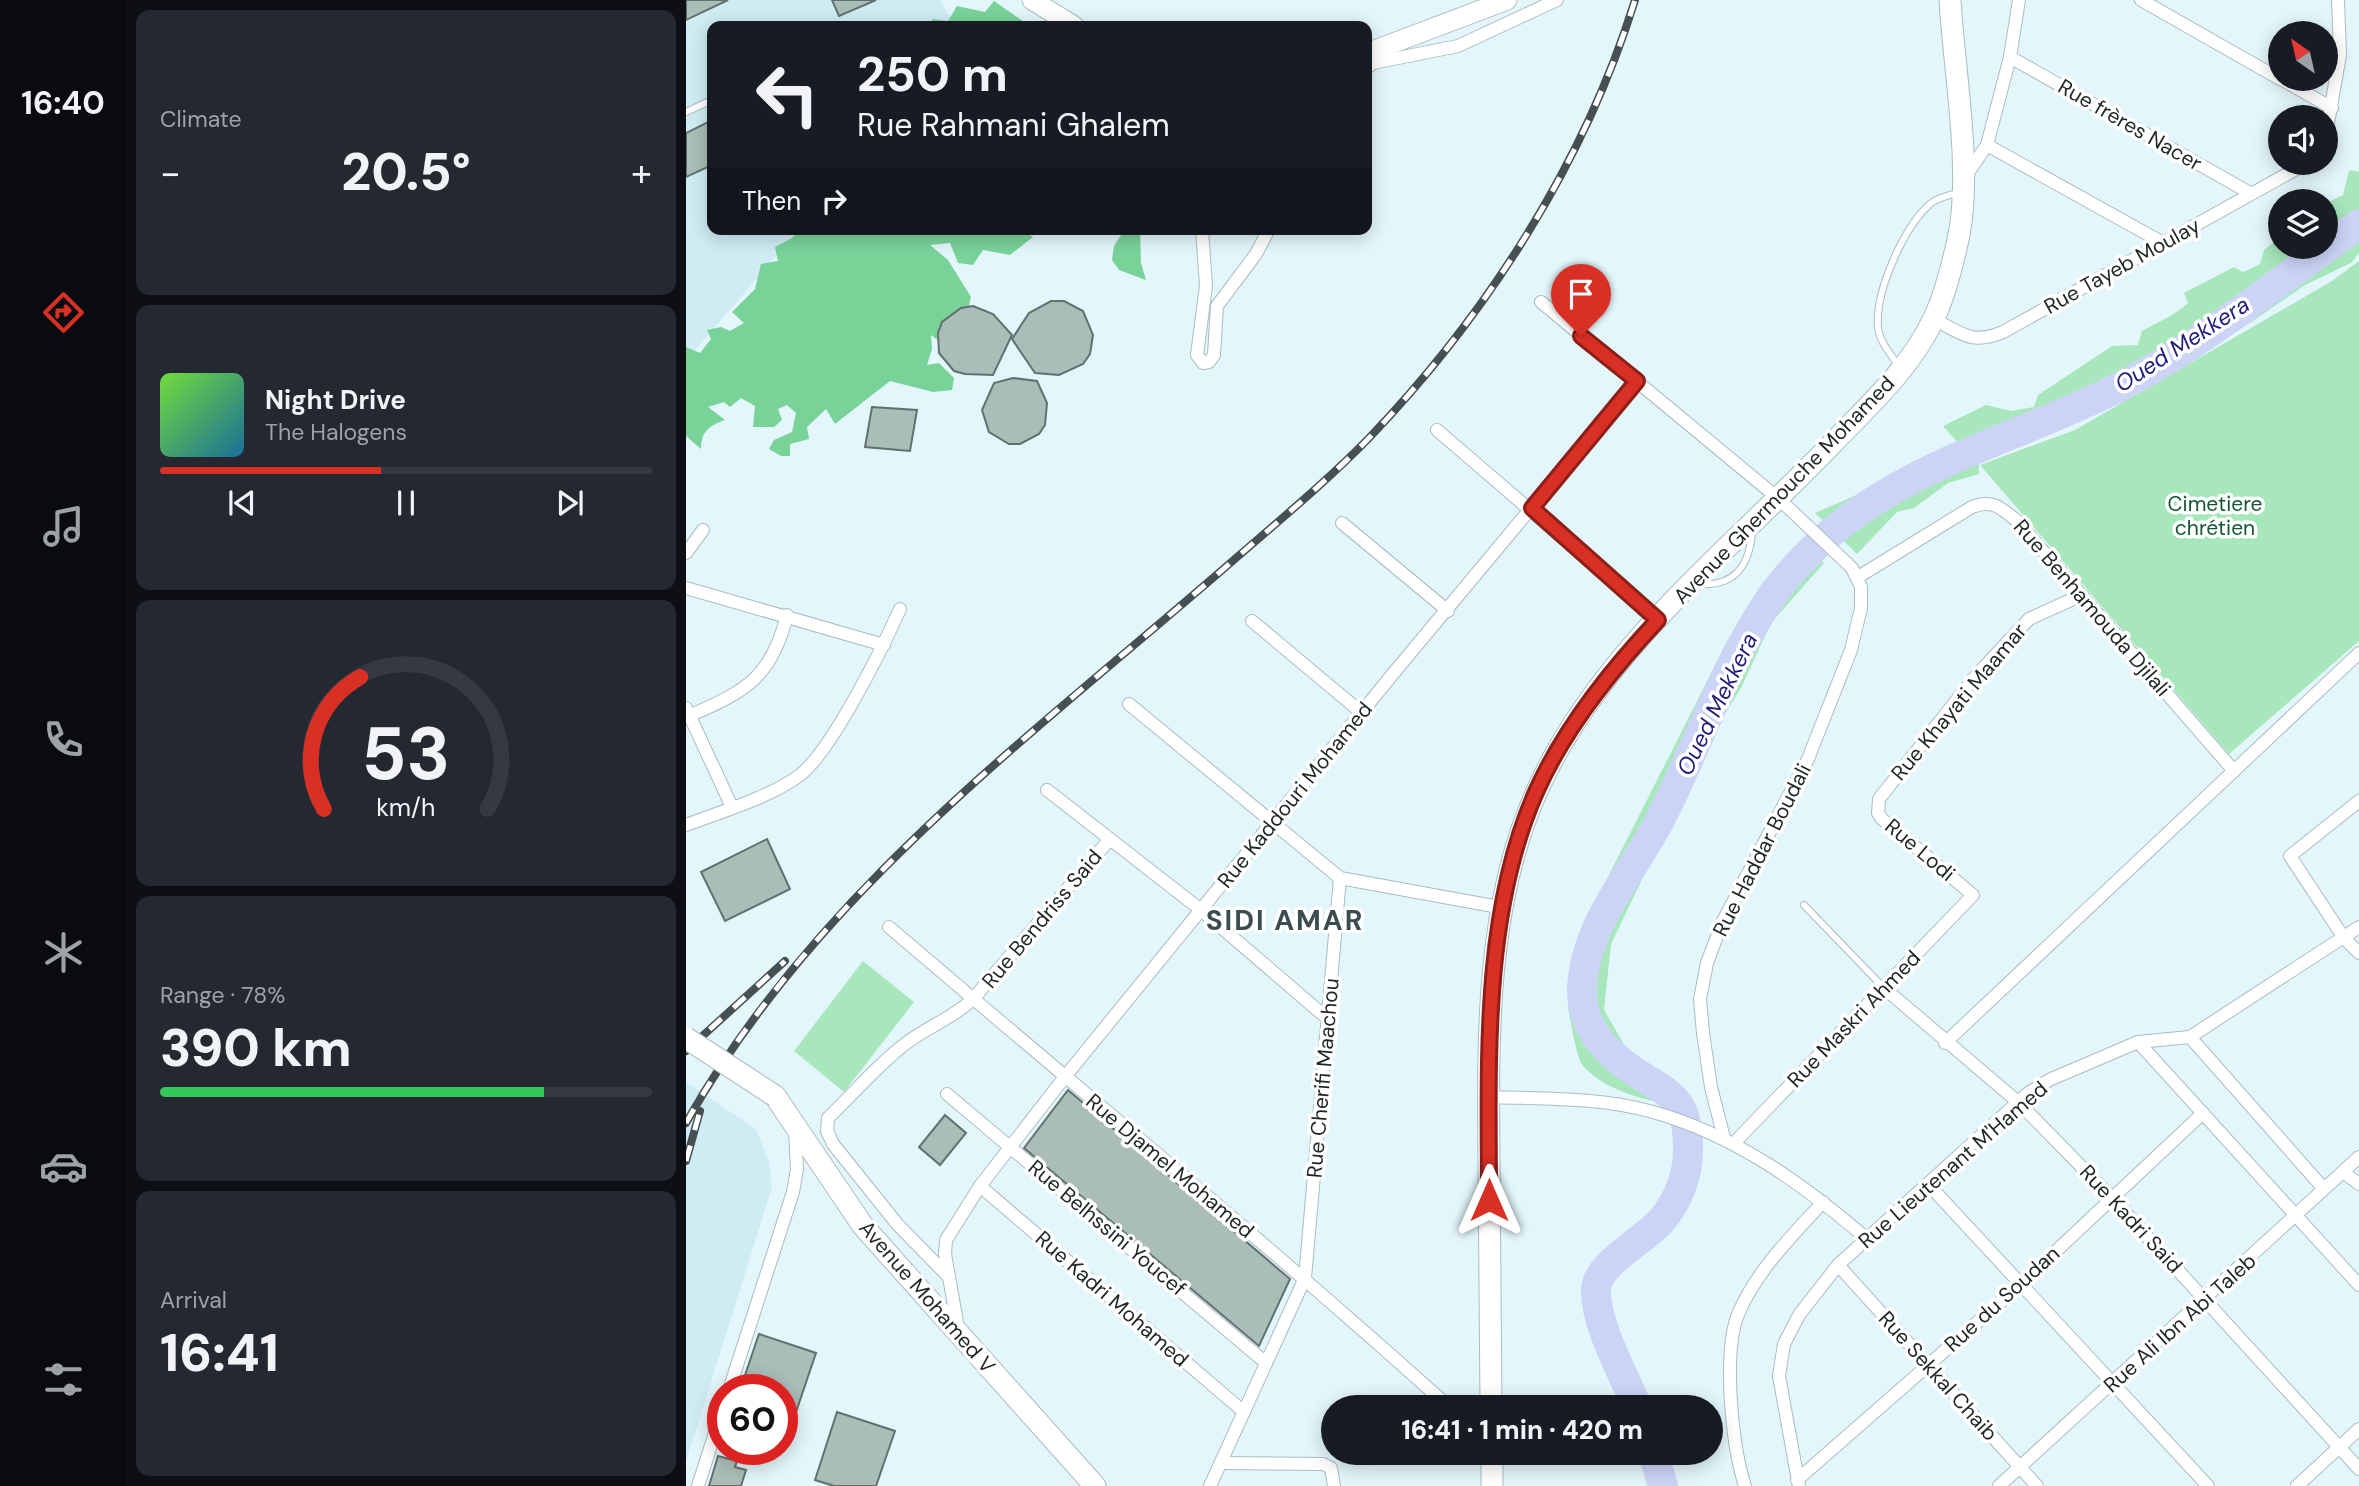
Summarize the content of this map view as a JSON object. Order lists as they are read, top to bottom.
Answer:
{
  "streets": {
    "main road": ["Avenue Ghermouche Mohamed", "Avenue Mohamed V"],
    "street": [
      "Rue frères Nacer",
      "Rue Tayeb Moulay",
      "Rue Benhamouda Djilali",
      "Rue Khayati Maamar",
      "Rue Kaddouri Mohamed",
      "Rue Haddar Boudali",
      "Rue Lodi",
      "Rue Bendriss Said",
      "Rue Maskri Ahmed",
      "Rue Cherifi Maachou",
      "Rue Lieutenant M'Hamed",
      "Rue Djamel Mohamed",
      "Rue Kadri Said",
      "Rue Belhssini Youcef",
      "Rue Kadri Mohamed",
      "Rue du Soudan",
      "Rue Ali Ibn Abi Taleb",
      "Rue Sekkal Chaib"
    ]
  },
  "crossings": [
    ["Rue frères Nacer", "Rue Tayeb Moulay"],
    ["Rue Tayeb Moulay", "Avenue Ghermouche Mohamed"],
    ["Rue Benhamouda Djilali", "Rue Khayati Maamar"],
    ["Rue Benhamouda Djilali", "Rue Haddar Boudali"],
    ["Rue Khayati Maamar", "Rue Lodi"],
    ["Rue Kaddouri Mohamed", "Rue Bendriss Said"],
    ["Rue Kaddouri Mohamed", "Rue Djamel Mohamed"],
    ["Rue Kaddouri Mohamed", "Rue Belhssini Youcef"],
    ["Rue Kaddouri Mohamed", "Avenue Mohamed V"],
    ["Rue Kaddouri Mohamed", "Rue Kadri Mohamed"],
    ["Rue Haddar Boudali", "Rue Maskri Ahmed"],
    ["Rue Lodi", "Rue Maskri Ahmed"],
    ["Rue Bendriss Said", "Rue Djamel Mohamed"],
    ["Rue Maskri Ahmed", "Rue Kadri Said"],
    ["Rue Cherifi Maachou", "Rue Djamel Mohamed"],
    ["Rue Cherifi Maachou", "Rue Belhssini Youcef"],
    ["Rue Cherifi Maachou", "Rue Kadri Mohamed"],
    ["Rue Lieutenant M'Hamed", "Rue Kadri Said"],
    ["Rue Lieutenant M'Hamed", "Rue du Soudan"],
    ["Rue Lieutenant M'Hamed", "Rue Sekkal Chaib"],
    ["Rue Kadri Said", "Rue du Soudan"],
    ["Rue Kadri Said", "Rue Ali Ibn Abi Taleb"],
    ["Rue du Soudan", "Rue Sekkal Chaib"],
    ["Rue Ali Ibn Abi Taleb", "Rue Sekkal Chaib"]
  ],
  "districts": ["SIDI AMAR"],
  "water": ["Oued Mekkera"],
  "parks": ["Cimetiere chrétien"],
  "north": "top left",
  "page": {
    "tabs": "16:40",
    "tile": [
      "Climate",
      ["Range · 78%", "390 km"],
      ["Arrival", "16:41"]
    ],
    "turn": ["250 m", "Rue Rahmani Ghalem"],
    "heat": ["−", "20.5°", "+"],
    "then": "Then",
    "song": ["Night Drive", "The Halogens"],
    "limit": "60",
    "trip": "16:41 · 1 min · 420 m",
    "gauge": ["53", "km/h"]
  }
}
